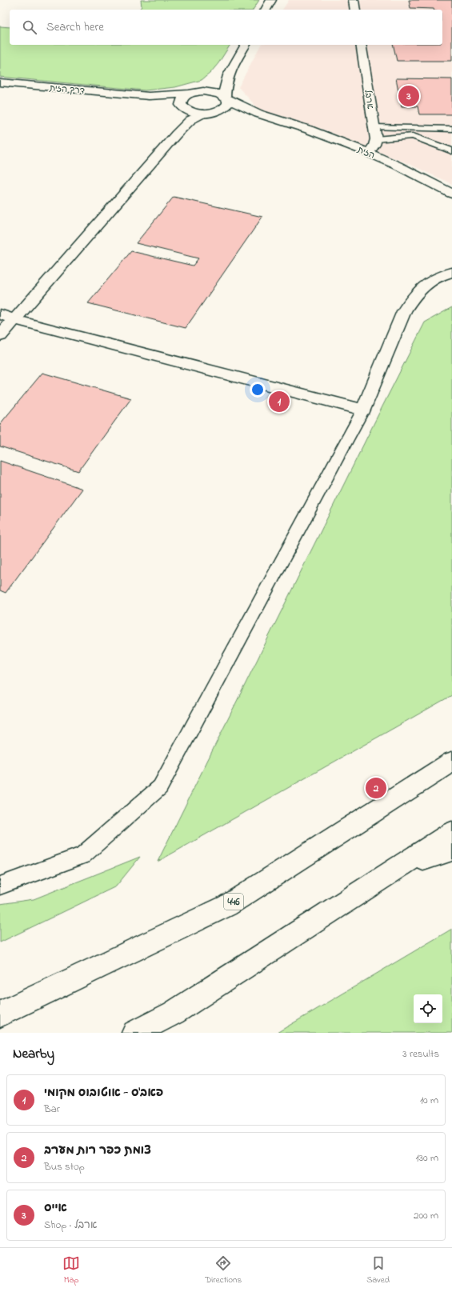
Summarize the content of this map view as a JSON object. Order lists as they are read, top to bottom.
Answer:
{
  "streets": {
    "street": [
      "דרך הזית",
      "ארבל",
      "הזית",
      "446"
    ]
  },
  "crossings": [
    ["דרך הזית", "הזית"]
  ],
  "page": {
    "search": "Search here",
    "pins": ["3", "1", "2"],
    "heading": ["Nearby", "3 results"],
    "list": [
      {
        "mark": "1",
        "name": "פאב'ס - אוטובוס מקומי",
        "note": "Bar",
        "value": "10 m"
      },
      {
        "mark": "2",
        "name": "צומת כפר רות מערב",
        "note": "Bus stop",
        "value": "130 m"
      },
      {
        "mark": "3",
        "name": "אייס",
        "note": "Shop · ארבל",
        "value": "200 m"
      }
    ],
    "nav": ["Map", "Directions", "Saved"]
  }
}
